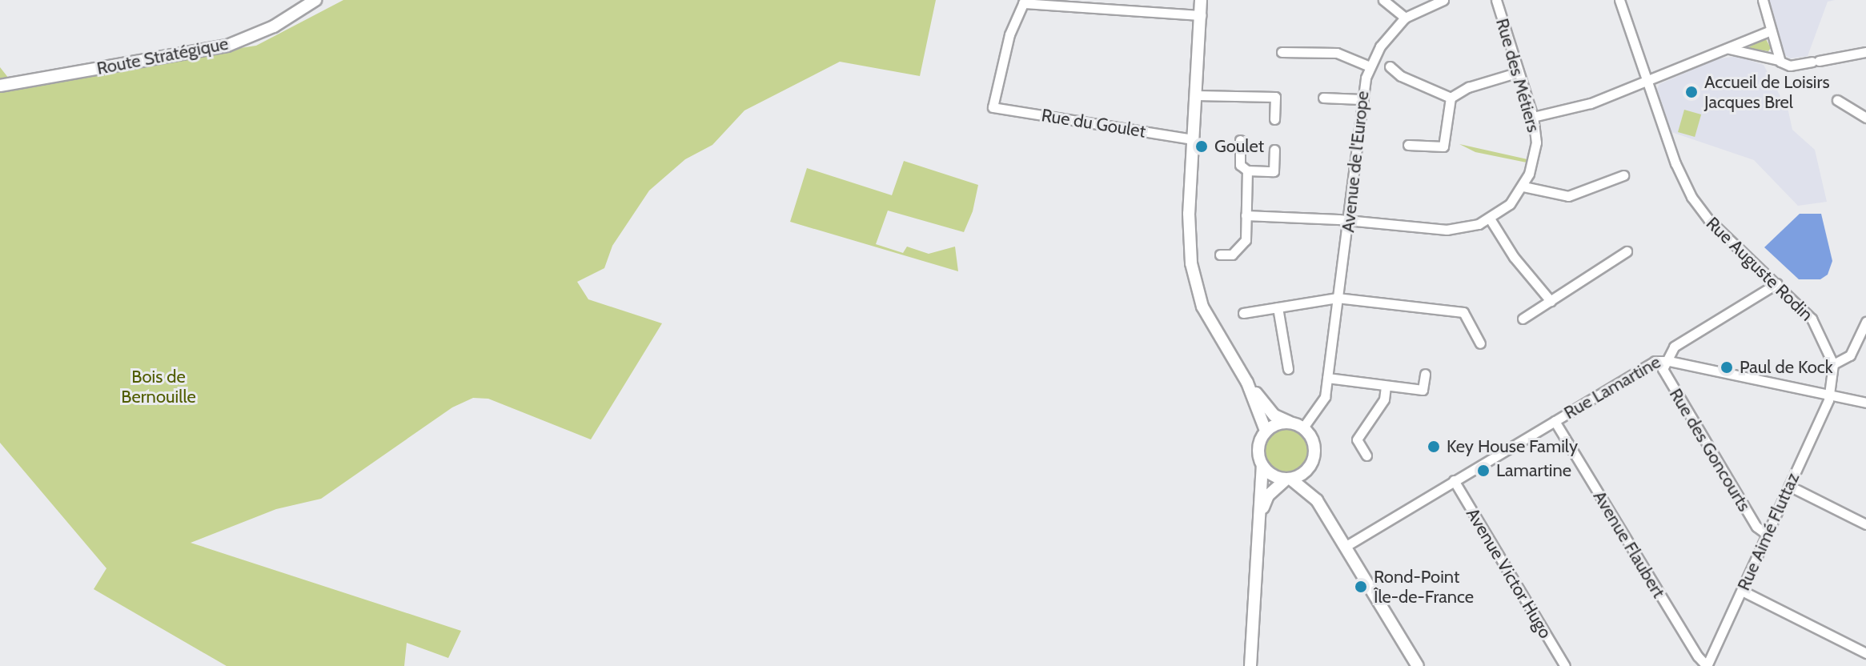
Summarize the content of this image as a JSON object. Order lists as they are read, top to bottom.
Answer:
{
  "streets": {
    "street": [
      "Route Stratégique",
      "Rue des Métiers",
      "Rue du Goulet",
      "Avenue de l'Europe",
      "Rue Auguste Rodin",
      "Rue Lamartine",
      "Rue des Goncourts",
      "Rue Aimé Fluttaz",
      "Avenue Flaubert",
      "Avenue Victor Hugo"
    ]
  },
  "crossings": [
    ["Rue des Métiers", "Avenue de l'Europe"],
    ["Rue Auguste Rodin", "Rue Lamartine"],
    ["Rue Lamartine", "Rue des Goncourts"],
    ["Rue Lamartine", "Avenue Flaubert"],
    ["Rue Lamartine", "Avenue Victor Hugo"],
    ["Rue des Goncourts", "Rue Aimé Fluttaz"],
    ["Rue Aimé Fluttaz", "Avenue Flaubert"]
  ],
  "parks": ["Bois de Bernouille"],
  "places": [
    "Accueil de Loisirs Jacques Brel",
    "Goulet",
    "Paul de Kock",
    "Key House Family",
    "Lamartine",
    "Rond-Point Île-de-France"
  ]
}
